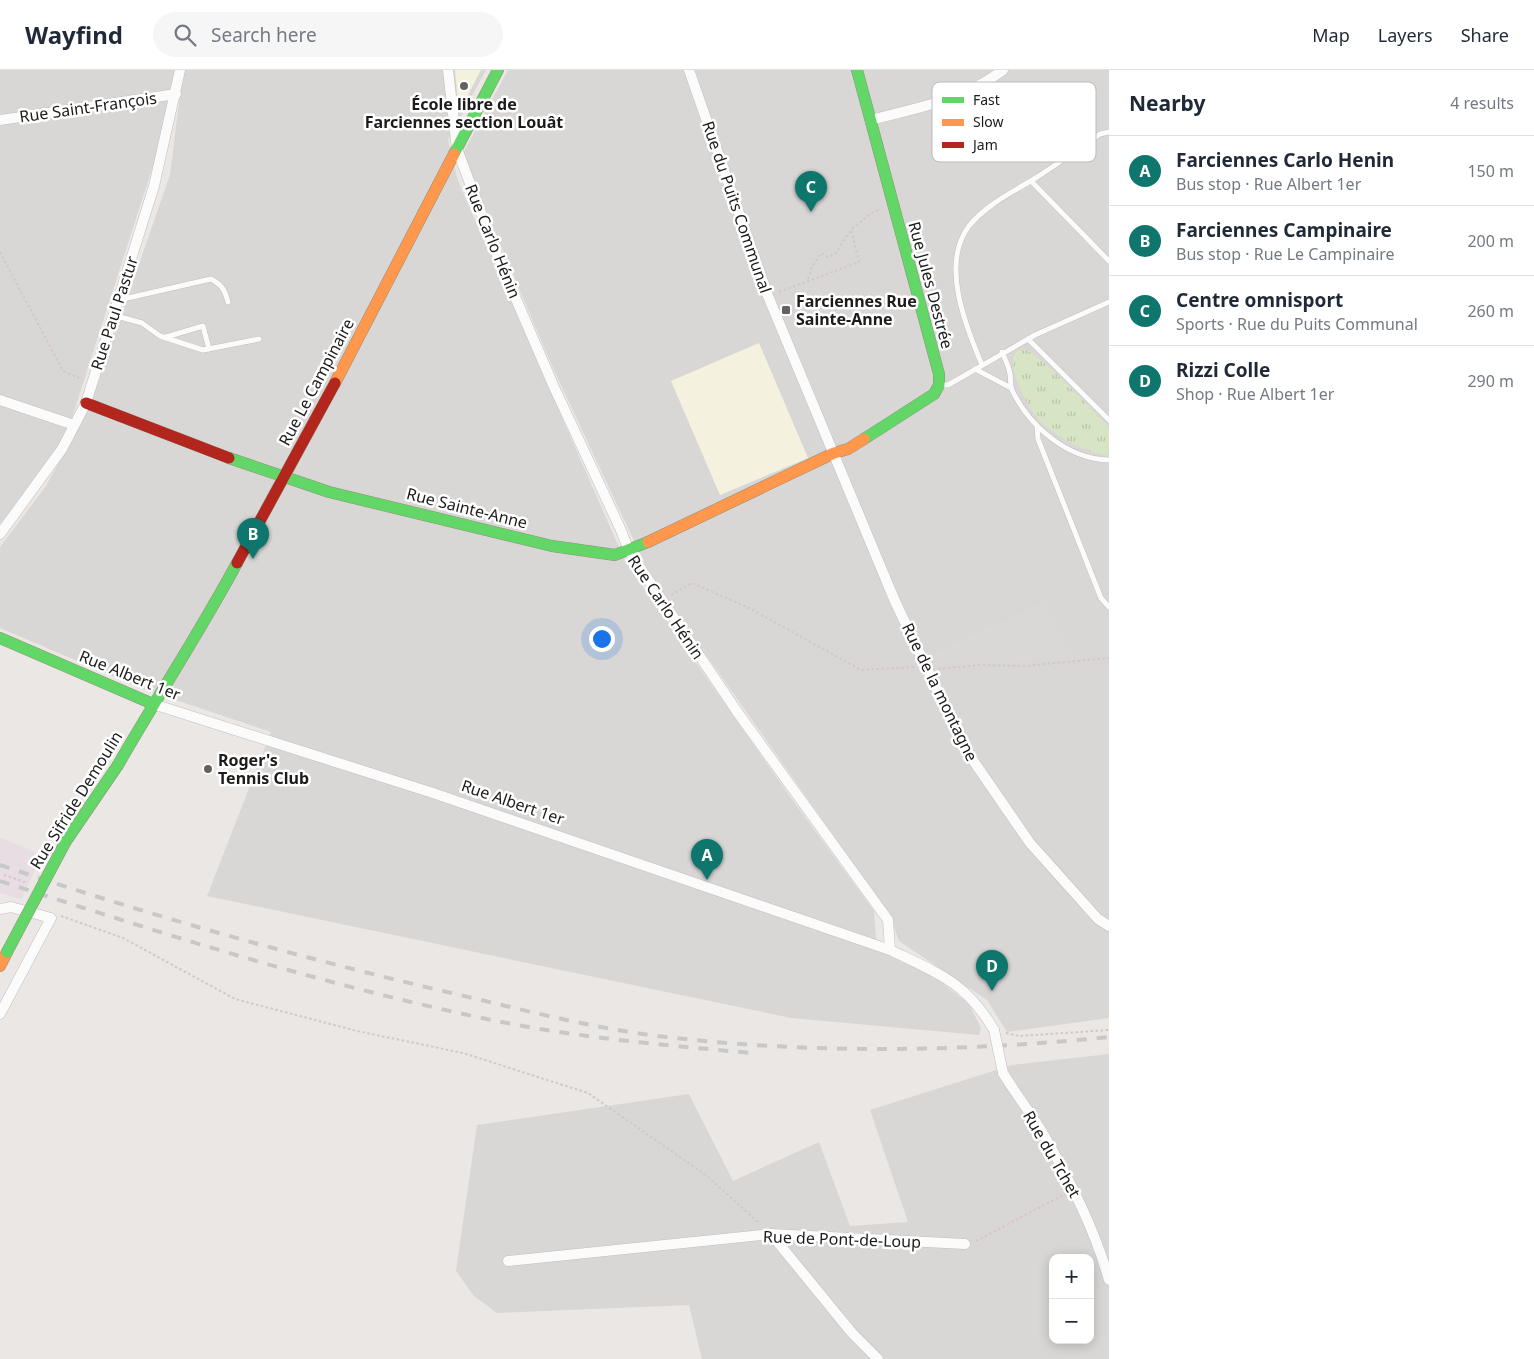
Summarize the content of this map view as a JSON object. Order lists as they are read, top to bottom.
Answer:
{
  "streets": {
    "street": [
      "Rue Saint-François",
      "Rue du Puits Communal",
      "Rue Carlo Hénin",
      "Rue Jules Destrée",
      "Rue Paul Pastur",
      "Rue Le Campinaire",
      "Rue Sainte-Anne",
      "Rue Albert 1er",
      "Rue de la montagne",
      "Rue Sifride Demoulin",
      "Rue du Tchet",
      "Rue de Pont-de-Loup"
    ]
  },
  "crossings": [
    ["Rue Saint-François", "Rue Paul Pastur"],
    ["Rue du Puits Communal", "Rue Sainte-Anne"],
    ["Rue du Puits Communal", "Rue de la montagne"],
    ["Rue Carlo Hénin", "Rue Le Campinaire"],
    ["Rue Carlo Hénin", "Rue Sainte-Anne"],
    ["Rue Carlo Hénin", "Rue Albert 1er"],
    ["Rue Paul Pastur", "Rue Sainte-Anne"],
    ["Rue Le Campinaire", "Rue Sainte-Anne"],
    ["Rue Le Campinaire", "Rue Albert 1er"],
    ["Rue Le Campinaire", "Rue Sifride Demoulin"],
    ["Rue Sainte-Anne", "Rue de la montagne"],
    ["Rue Albert 1er", "Rue Sifride Demoulin"],
    ["Rue Albert 1er", "Rue du Tchet"]
  ],
  "places": {
    "other": ["École libre de Farciennes section Louât", "Roger's Tennis Club"],
    "transit": ["Farciennes Rue Sainte-Anne"]
  },
  "legend": ["Fast", "Slow", "Jam"],
  "page": {
    "header": "Wayfind",
    "search": "Search here",
    "nav": ["Map", "Layers", "Share"],
    "heading": ["Nearby", "4 results"],
    "list": [
      {
        "mark": "A",
        "name": "Farciennes Carlo Henin",
        "note": "Bus stop · Rue Albert 1er",
        "value": "150 m"
      },
      {
        "mark": "B",
        "name": "Farciennes Campinaire",
        "note": "Bus stop · Rue Le Campinaire",
        "value": "200 m"
      },
      {
        "mark": "C",
        "name": "Centre omnisport",
        "note": "Sports · Rue du Puits Communal",
        "value": "260 m"
      },
      {
        "mark": "D",
        "name": "Rizzi Colle",
        "note": "Shop · Rue Albert 1er",
        "value": "290 m"
      }
    ],
    "pins": [
      "C",
      "B",
      "A",
      "D"
    ],
    "map_buttons": ["+", "−"]
  }
}
